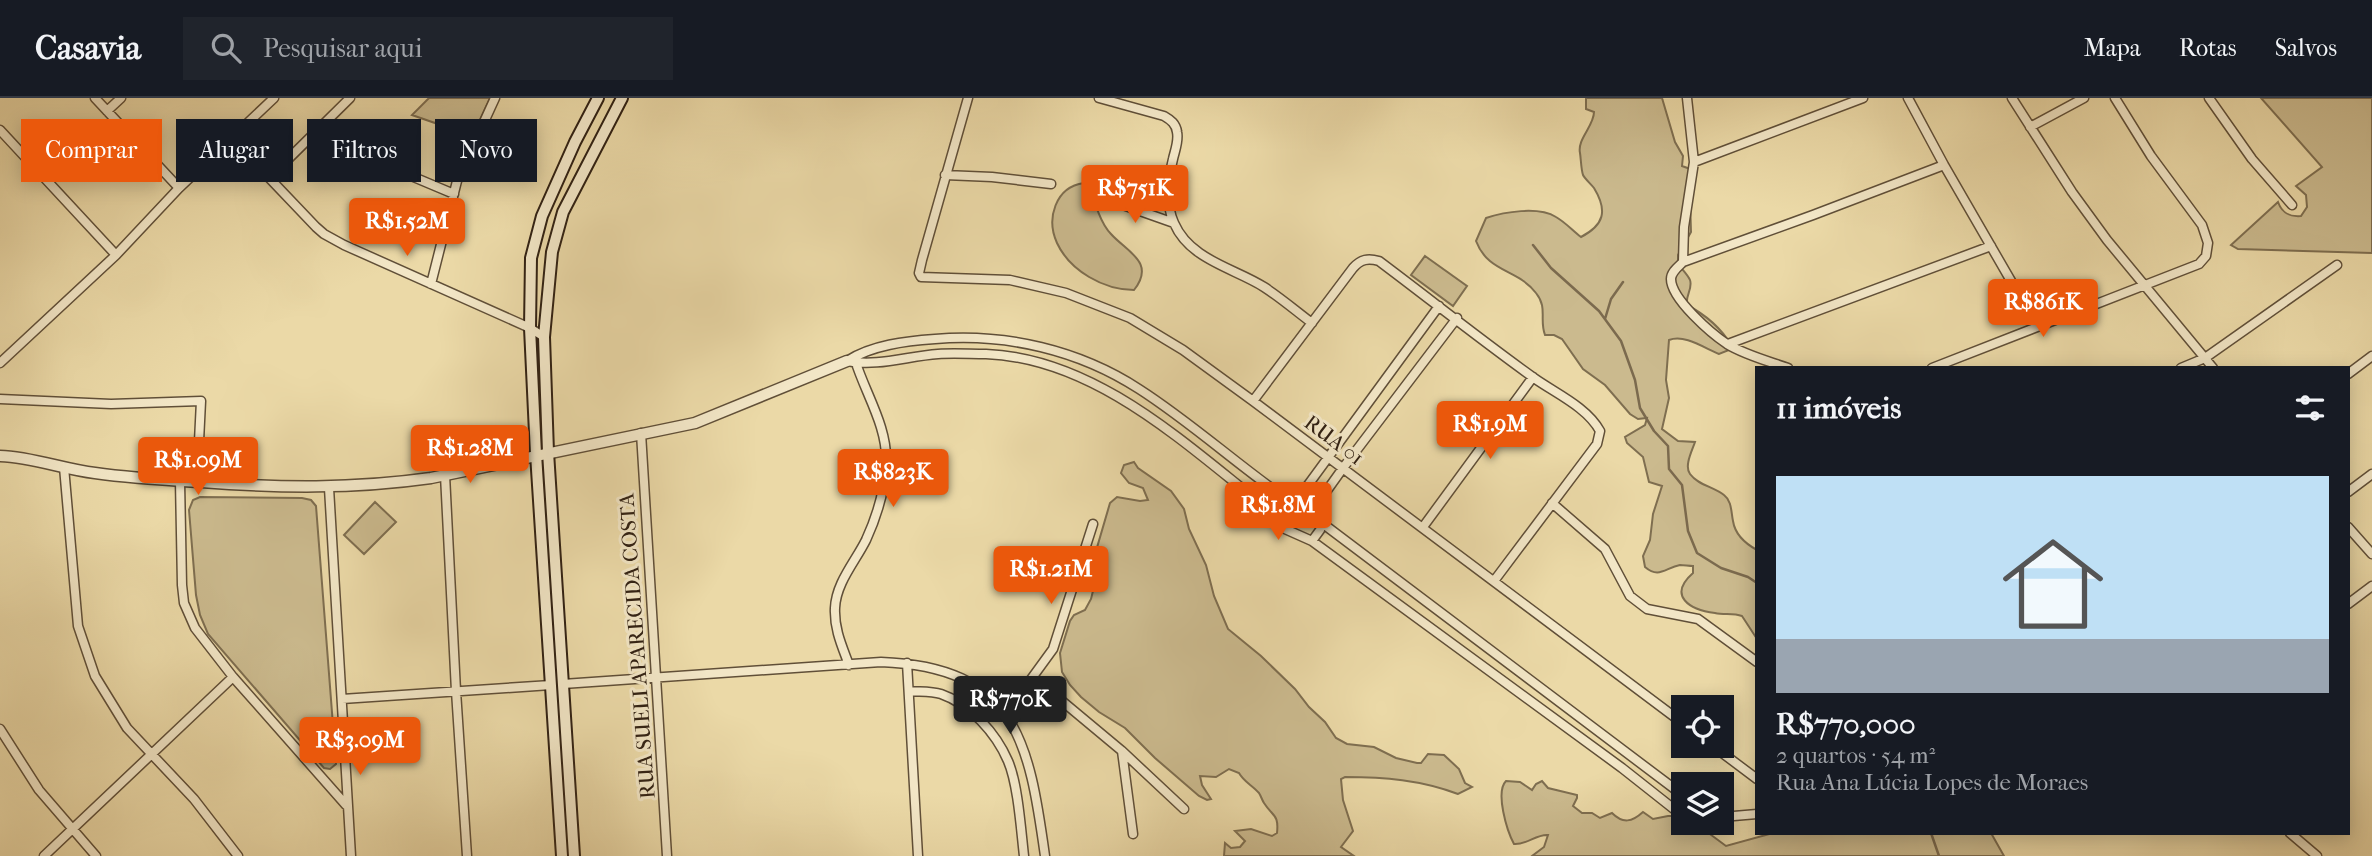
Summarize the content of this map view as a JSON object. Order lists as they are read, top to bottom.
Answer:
{
  "streets": {
    "street": ["RUA 01", "RUA SUELI APARECIDA COSTA"]
  },
  "page": {
    "header": "Casavia",
    "search": "Pesquisar aqui",
    "nav": ["Mapa", "Rotas", "Salvos"],
    "chip": [
      "Comprar",
      "Alugar",
      "Filtros",
      "Novo"
    ],
    "price": [
      "R$751K",
      "R$1.52M",
      "R$861K",
      "R$1.9M",
      "R$1.28M",
      "R$1.09M",
      "R$823K",
      "R$1.8M",
      "R$1.21M",
      "R$770K",
      "R$3.09M"
    ],
    "heading": "11 imóveis",
    "list": [
      {
        "name": "R$770,000",
        "note": "2 quartos · 54 m² · Rua Ana Lúcia Lopes de Moraes"
      }
    ]
  }
}
